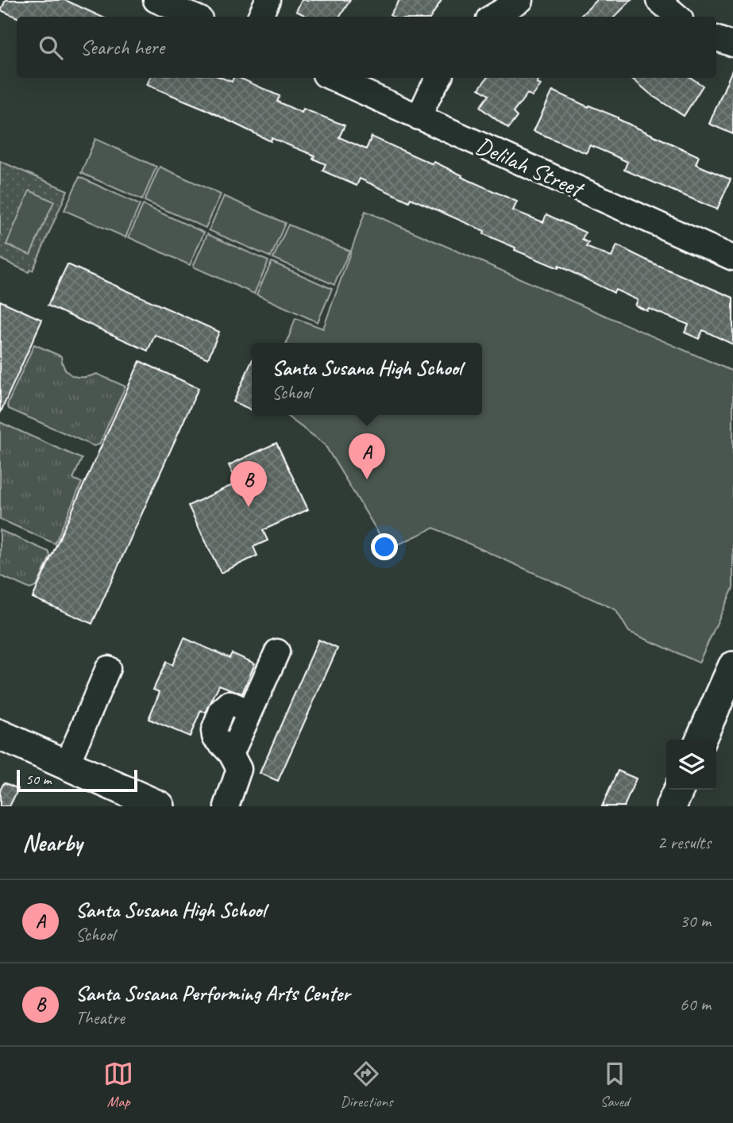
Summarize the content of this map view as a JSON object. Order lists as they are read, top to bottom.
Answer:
{
  "streets": {
    "street": ["Delilah Street"]
  },
  "scale_bar": "50 m",
  "page": {
    "search": "Search here",
    "popup": ["Santa Susana High School", "School"],
    "pins": ["A", "B"],
    "scale": "50 m",
    "heading": ["Nearby", "2 results"],
    "list": [
      {
        "mark": "A",
        "name": "Santa Susana High School",
        "note": "School",
        "value": "30 m"
      },
      {
        "mark": "B",
        "name": "Santa Susana Performing Arts Center",
        "note": "Theatre",
        "value": "60 m"
      }
    ],
    "nav": ["Map", "Directions", "Saved"]
  }
}
